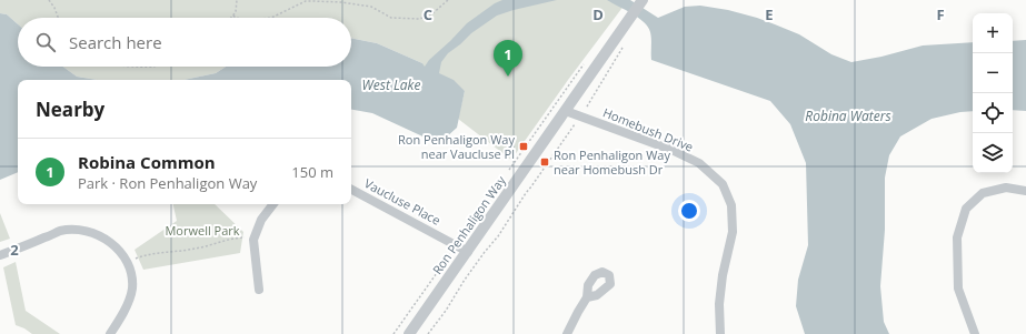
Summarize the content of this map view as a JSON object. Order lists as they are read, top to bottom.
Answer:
{
  "streets": {
    "street": ["Homebush Drive", "Vaucluse Place", "Ron Penhaligon Way"]
  },
  "crossings": [
    ["Homebush Drive", "Ron Penhaligon Way"],
    ["Vaucluse Place", "Ron Penhaligon Way"]
  ],
  "water": ["West Lake", "Robina Waters"],
  "parks": ["Morwell Park"],
  "places": {
    "transit": ["Ron Penhaligon Way near Vaucluse Pl", "Ron Penhaligon Way near Homebush Dr"]
  },
  "page": {
    "map_buttons": ["+", "−"],
    "search": "Search here",
    "pins": "1",
    "heading": "Nearby",
    "list": [
      {
        "mark": "1",
        "name": "Robina Common",
        "note": "Park · Ron Penhaligon Way",
        "value": "150 m"
      }
    ]
  },
  "grid": {
    "columns": [
      "C",
      "D",
      "E",
      "F"
    ],
    "rows": ["2"]
  }
}
